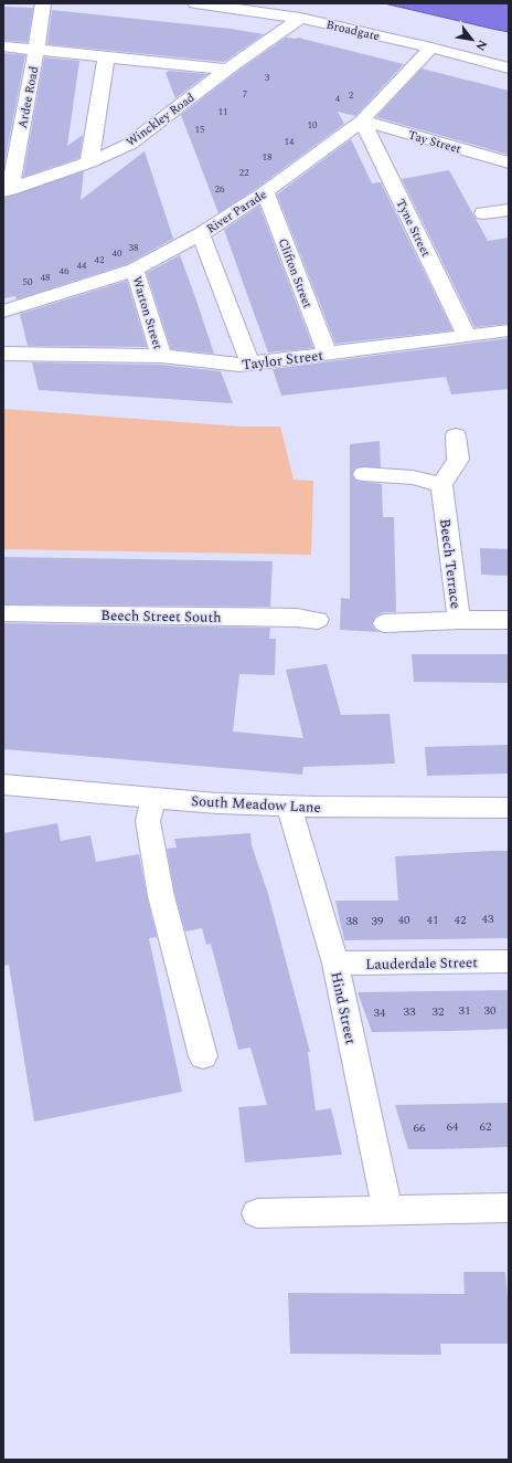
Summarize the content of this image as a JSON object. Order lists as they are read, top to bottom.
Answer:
{
  "streets": {
    "street": [
      "Broadgate",
      "Ardee Road",
      "Winckley Road",
      "Tay Street",
      "River Parade",
      "Tyne Street",
      "Clifton Street",
      "Warton Street",
      "Taylor Street",
      "Beech Terrace",
      "Beech Street South",
      "South Meadow Lane",
      "Lauderdale Street",
      "Hind Street"
    ]
  },
  "crossings": [
    ["Broadgate", "Winckley Road"],
    ["Broadgate", "River Parade"],
    ["Ardee Road", "Winckley Road"],
    ["Tay Street", "River Parade"],
    ["Tay Street", "Tyne Street"],
    ["River Parade", "Tyne Street"],
    ["River Parade", "Clifton Street"],
    ["River Parade", "Warton Street"],
    ["Tyne Street", "Taylor Street"],
    ["Clifton Street", "Taylor Street"],
    ["Warton Street", "Taylor Street"],
    ["South Meadow Lane", "Hind Street"],
    ["Lauderdale Street", "Hind Street"]
  ],
  "house_numbers": [
    "3",
    "7",
    "2",
    "4",
    "11",
    "10",
    "15",
    "14",
    "18",
    "22",
    "26",
    "38",
    "40",
    "42",
    "44",
    "46",
    "48",
    "50",
    "43",
    "40",
    "41",
    "42",
    "38",
    "39",
    "31",
    "30",
    "33",
    "32",
    "34",
    "64",
    "62",
    "66"
  ],
  "north": "bottom right"
}
